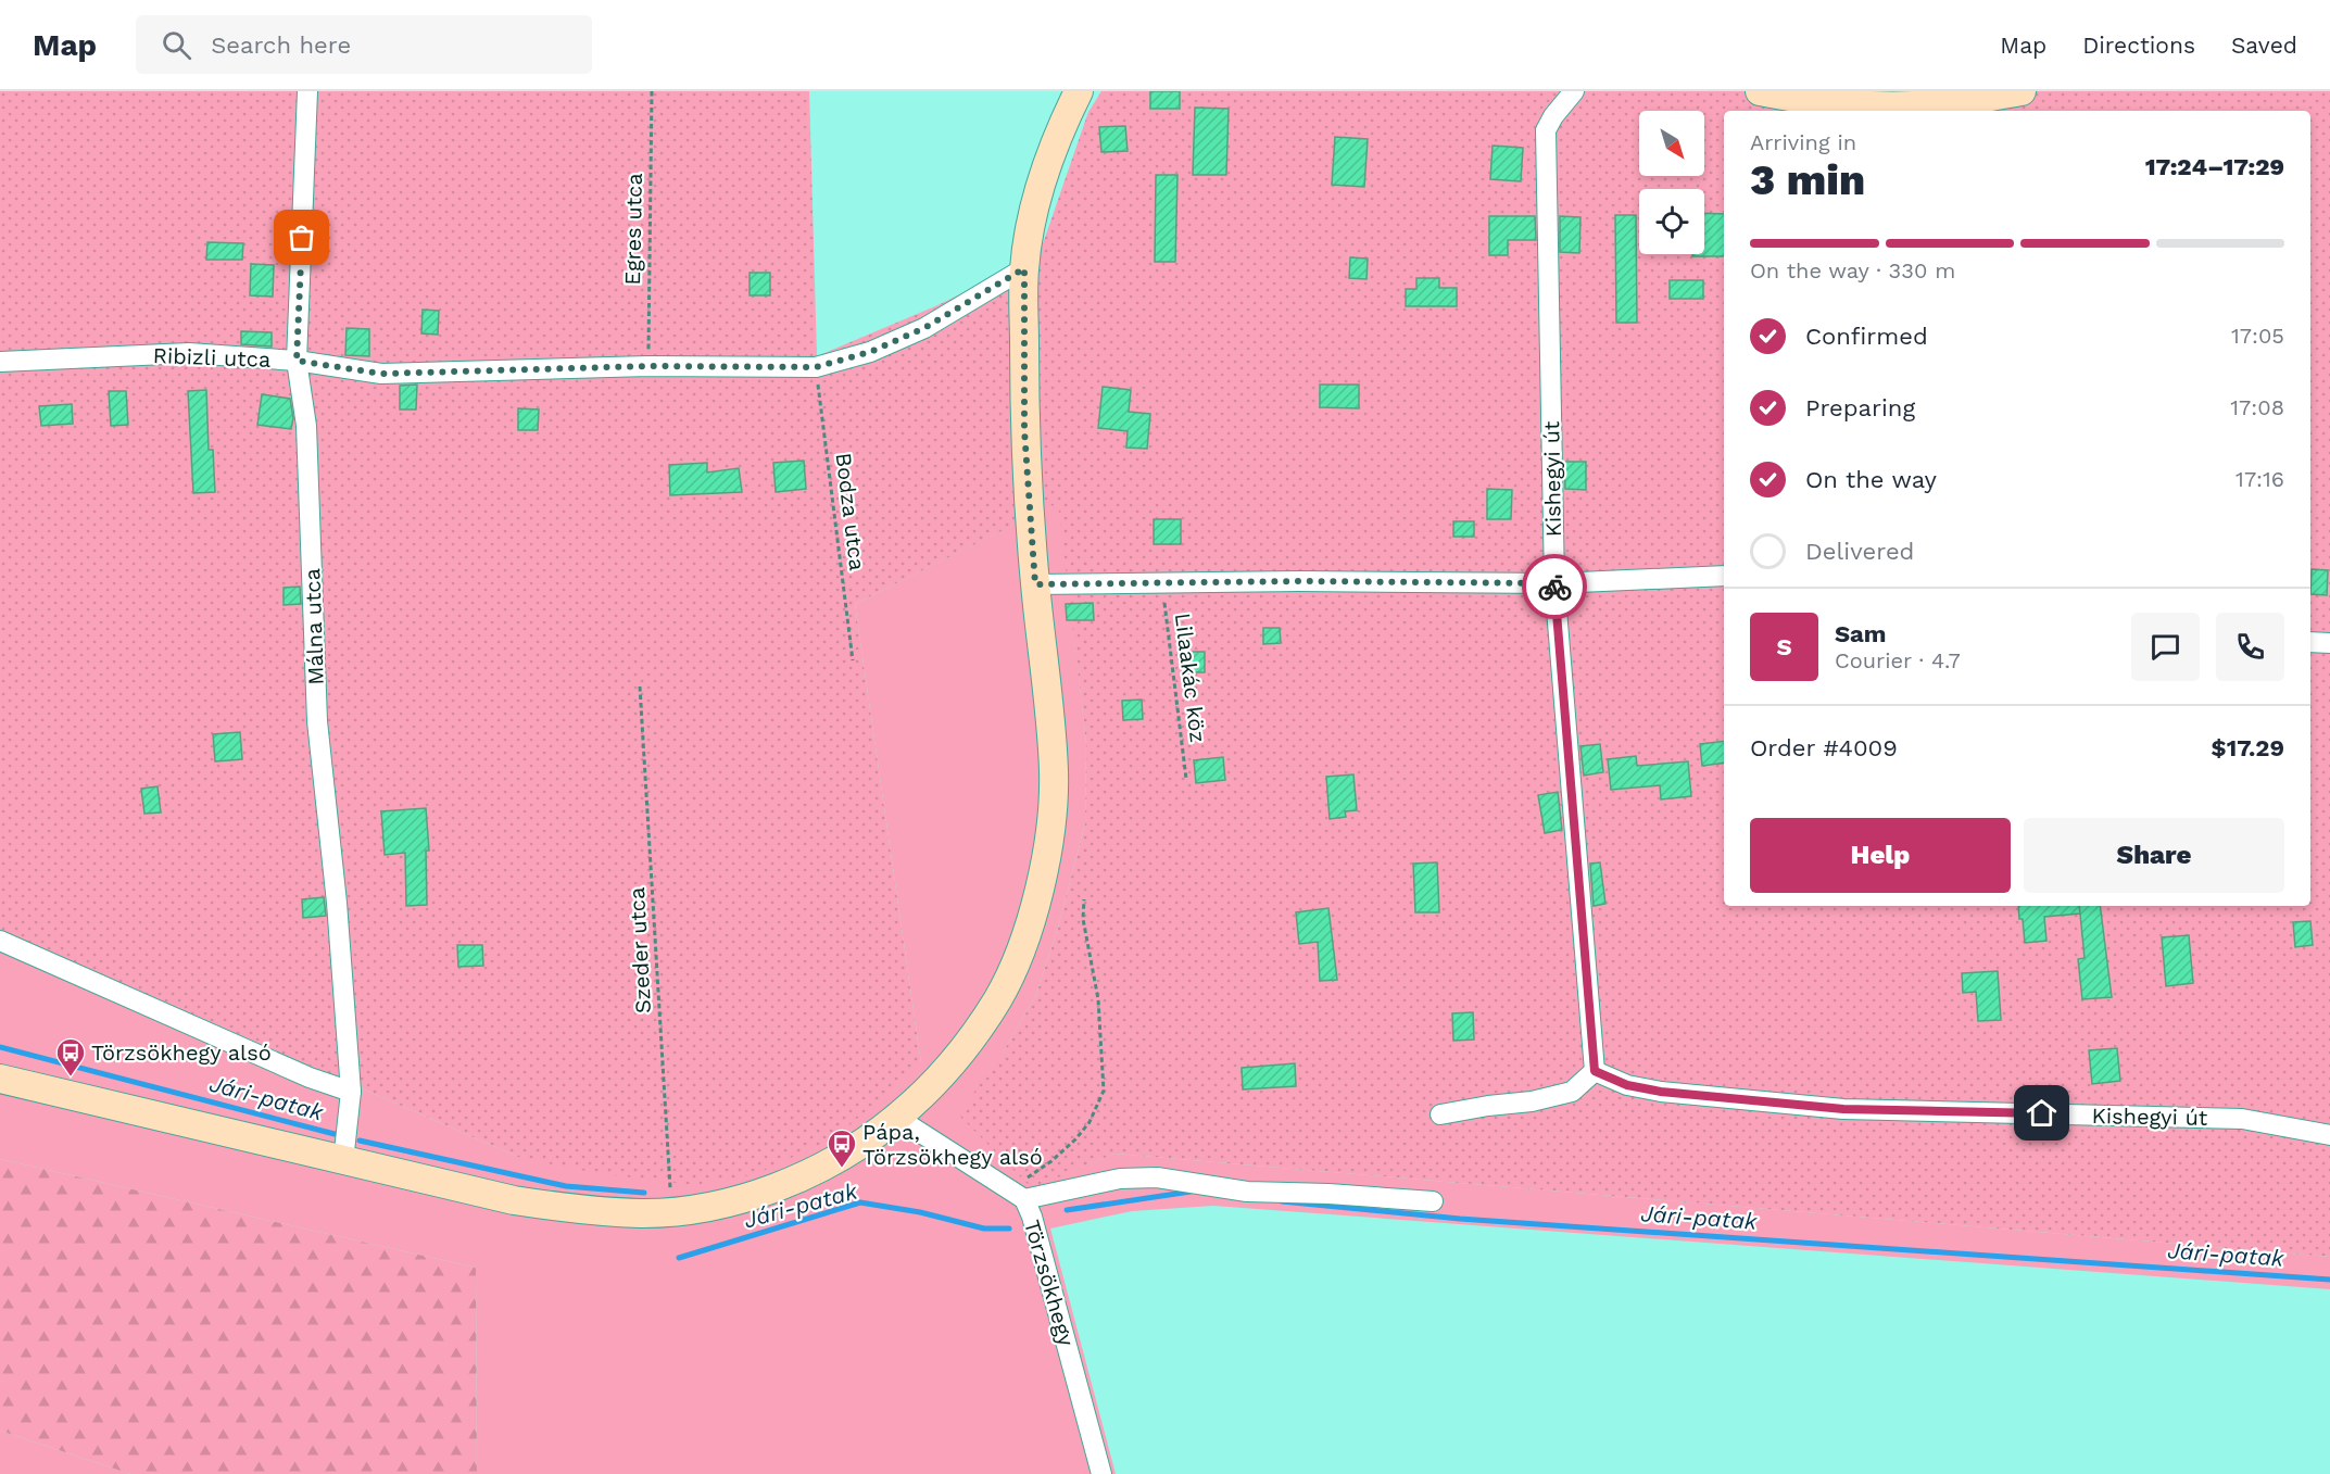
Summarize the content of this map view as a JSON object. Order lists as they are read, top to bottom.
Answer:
{
  "streets": {
    "street": [
      "Ribizli utca",
      "Kishegyi út",
      "Málna utca",
      "Törzsökhegy"
    ],
    "path": [
      "Egres utca",
      "Bodza utca",
      "Lilaakác köz",
      "Szeder utca"
    ]
  },
  "crossings": [
    ["Egres utca", "Ribizli utca"],
    ["Ribizli utca", "Bodza utca"],
    ["Ribizli utca", "Málna utca"]
  ],
  "water": ["Jári-patak"],
  "places": {
    "bus stop": ["Törzsökhegy alsó", "Pápa, Törzsökhegy alsó"]
  },
  "north": "bottom right",
  "page": {
    "header": "Map",
    "search": "Search here",
    "nav": ["Map", "Directions", "Saved"],
    "heading": ["3 min", "Arriving in", "17:24–17:29"],
    "panel": [
      "Sam",
      "Courier · 4.7",
      "Order #4009",
      "$17.29"
    ],
    "bar": "On the way · 330 m",
    "list": [
      ["Confirmed", "17:05"],
      ["Preparing", "17:08"],
      ["On the way", "17:16"],
      "Delivered"
    ],
    "round": "S",
    "buttons": ["Help", "Share"]
  }
}
